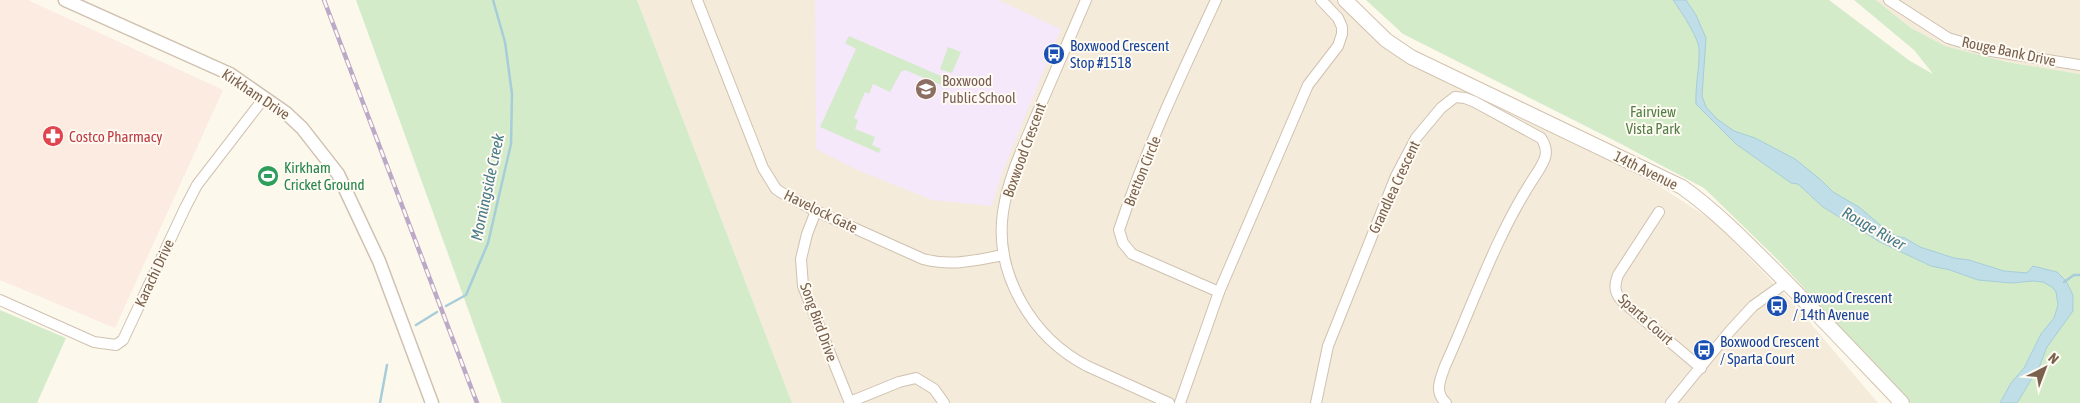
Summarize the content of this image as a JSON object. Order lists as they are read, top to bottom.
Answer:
{
  "streets": {
    "main road": ["14th Avenue"],
    "street": [
      "Rouge Bank Drive",
      "Kirkham Drive",
      "Boxwood Crescent",
      "Bretton Circle",
      "Grandlea Crescent",
      "Havelock Gate",
      "Karachi Drive",
      "Sparta Court",
      "Song Bird Drive"
    ]
  },
  "crossings": [
    ["Kirkham Drive", "Karachi Drive"],
    ["Boxwood Crescent", "Havelock Gate"],
    ["Havelock Gate", "Song Bird Drive"]
  ],
  "water": ["Morningside Creek", "Rouge River"],
  "parks": ["Fairview Vista Park"],
  "places": {
    "bus stop": ["Boxwood Crescent Stop #1518", "Boxwood Crescent / 14th Avenue", "Boxwood Crescent / Sparta Court"],
    "school or university": ["Boxwood Public School"],
    "pharmacy": ["Costco Pharmacy"],
    "sports": ["Kirkham Cricket Ground"]
  },
  "north": "top right"
}
